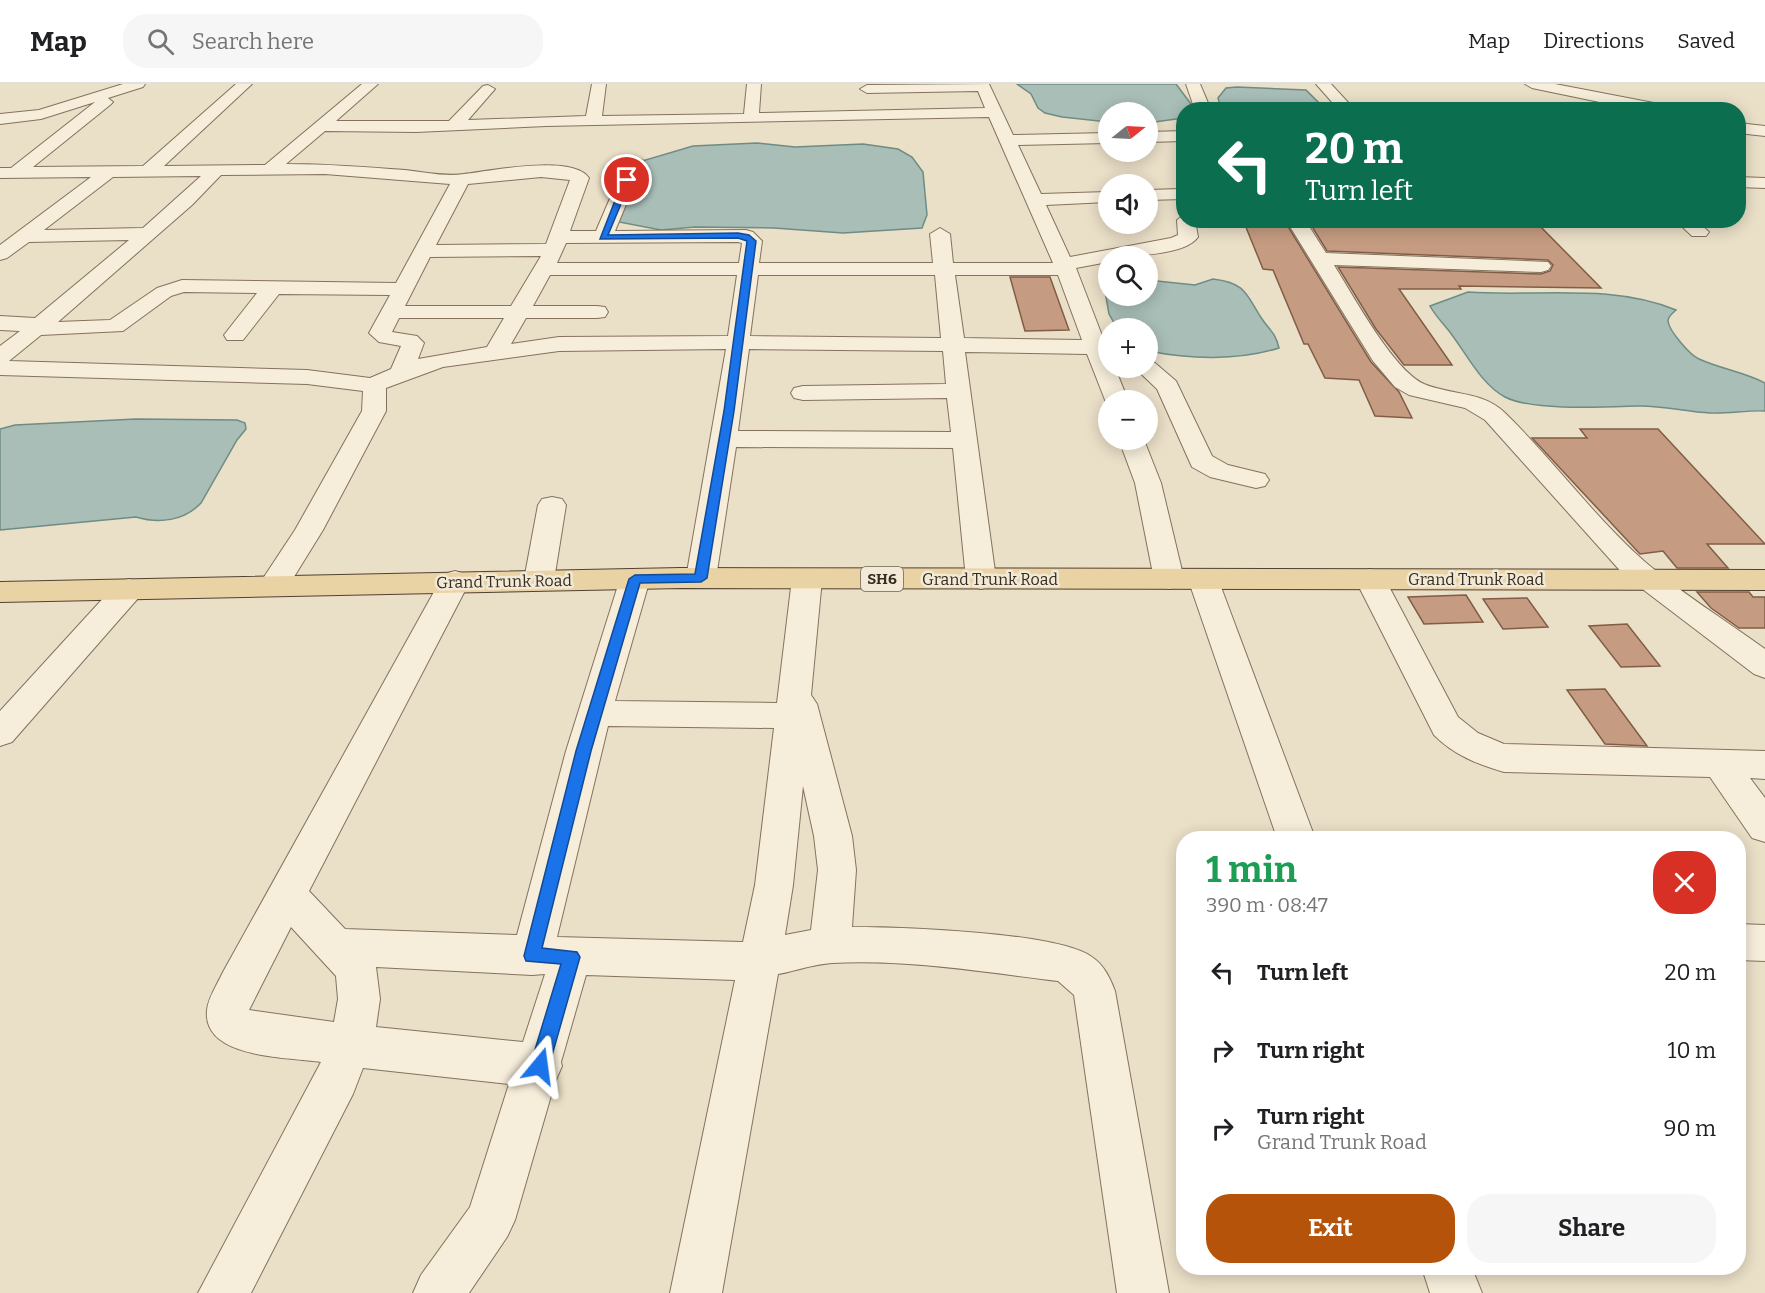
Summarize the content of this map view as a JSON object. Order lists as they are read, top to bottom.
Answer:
{
  "streets": {
    "main road": ["SH6", "Grand Trunk Road"]
  },
  "north": "right",
  "page": {
    "header": "Map",
    "search": "Search here",
    "nav": ["Map", "Directions", "Saved"],
    "map_buttons": ["+", "−"],
    "turn": ["20 m", "Turn left"],
    "heading": ["1 min", "390 m · 08:47"],
    "list": [
      {
        "name": "Turn left",
        "value": "20 m"
      },
      {
        "name": "Turn right",
        "value": "10 m"
      },
      {
        "name": "Turn right",
        "note": "Grand Trunk Road",
        "value": "90 m"
      }
    ],
    "buttons": ["Exit", "Share"]
  }
}
